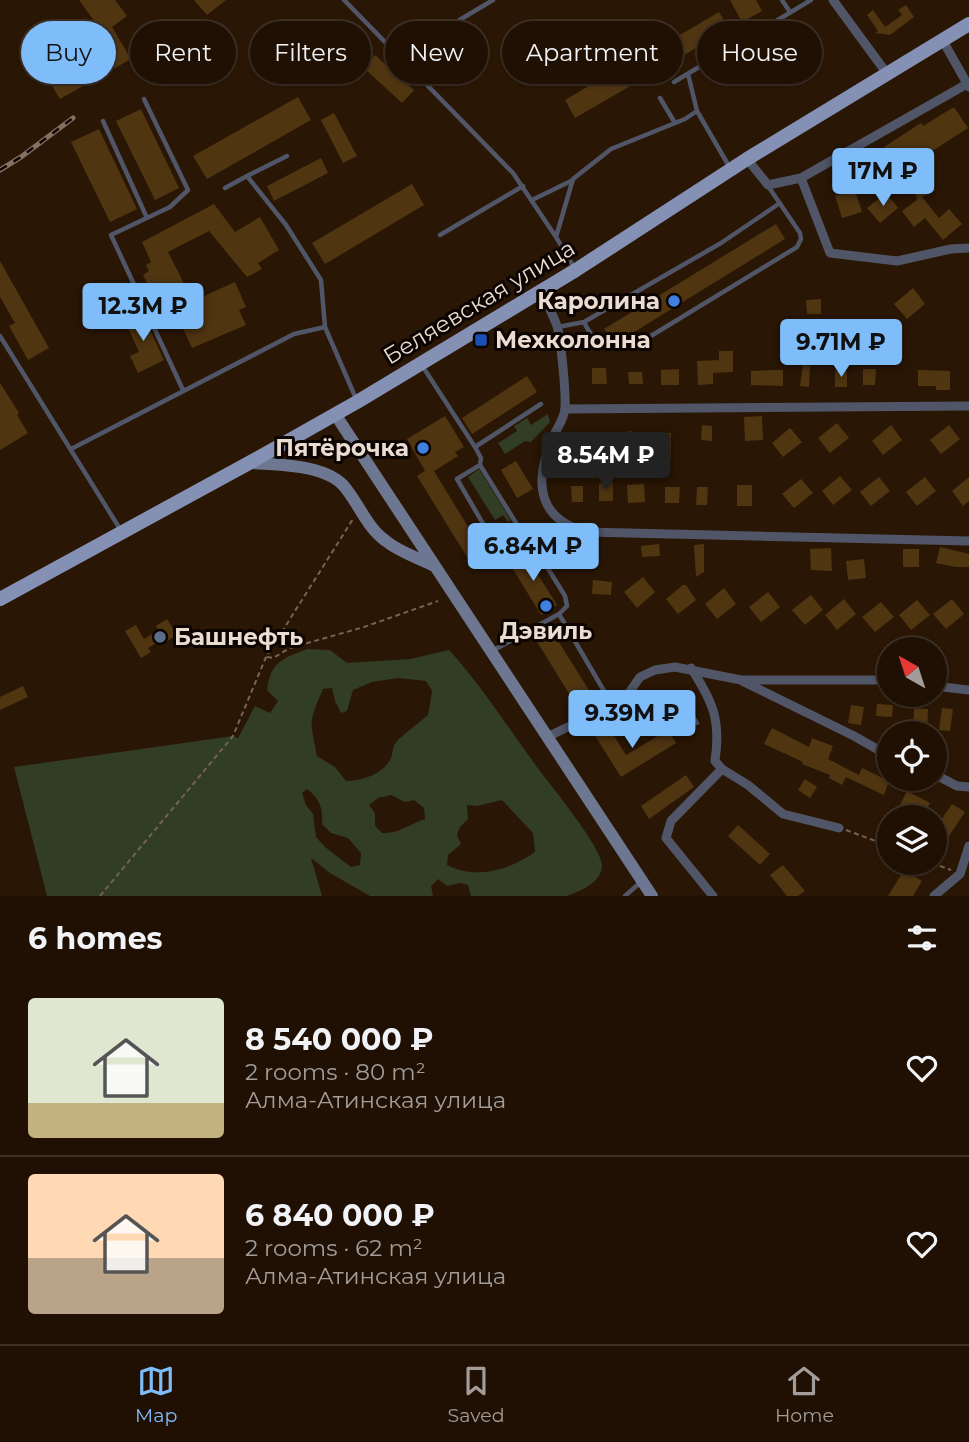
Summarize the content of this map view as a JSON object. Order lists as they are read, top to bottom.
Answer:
{
  "streets": {
    "main road": ["Беляевская улица"]
  },
  "places": {
    "other": [
      "Каролина",
      "Пятёрочка",
      "Дэвиль",
      "Башнефть"
    ],
    "transit": ["Мехколонна"]
  },
  "north": "top left",
  "page": {
    "chip": [
      "Buy",
      "Rent",
      "Filters",
      "New",
      "Apartment",
      "House"
    ],
    "price": [
      "17M ₽",
      "12.3M ₽",
      "9.71M ₽",
      "8.54M ₽",
      "6.84M ₽",
      "9.39M ₽"
    ],
    "heading": "6 homes",
    "list": [
      {
        "name": "8 540 000 ₽",
        "note": "2 rooms · 80 m² · Алма-Атинская улица"
      },
      {
        "name": "6 840 000 ₽",
        "note": "2 rooms · 62 m² · Алма-Атинская улица"
      }
    ],
    "tabs": ["Map", "Saved", "Home"]
  }
}
